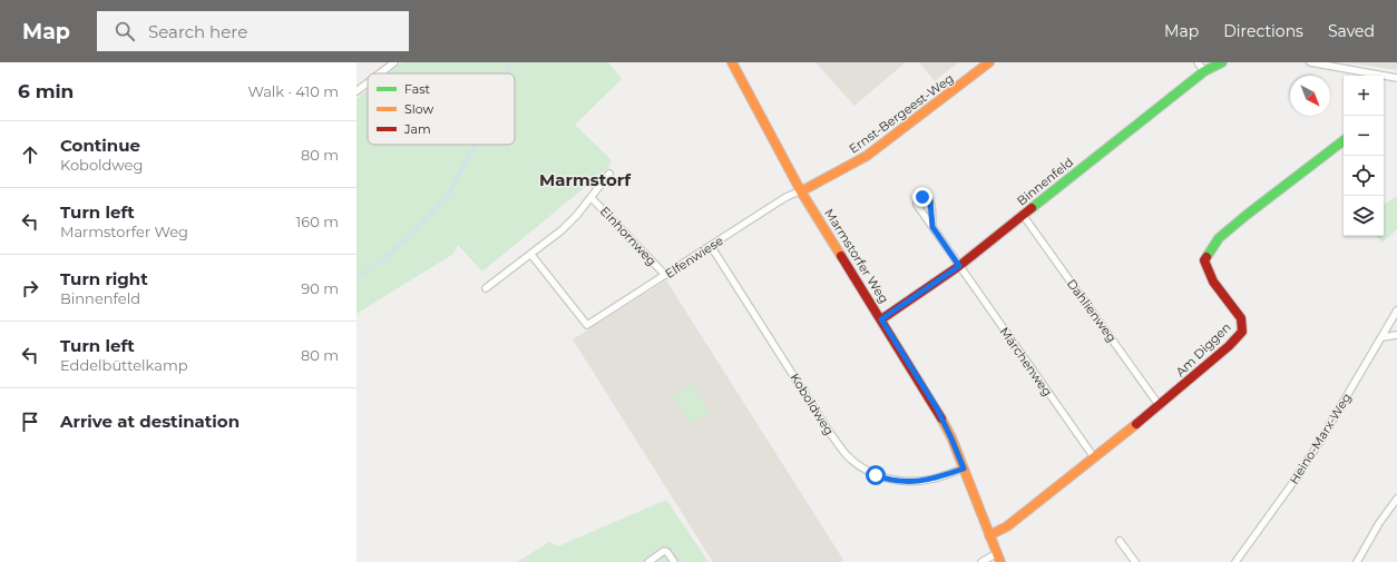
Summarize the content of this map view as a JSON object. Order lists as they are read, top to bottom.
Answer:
{
  "streets": {
    "street": [
      "Ernst-Bergeest-Weg",
      "Binnenfeld",
      "Einhornweg",
      "Marmstorfer Weg",
      "Elfenwiese",
      "Dahlienweg",
      "Am Diggen",
      "Märchenweg",
      "Koboldweg",
      "Heino-Marx-Weg"
    ]
  },
  "crossings": [
    ["Ernst-Bergeest-Weg", "Marmstorfer Weg"],
    ["Ernst-Bergeest-Weg", "Elfenwiese"],
    ["Binnenfeld", "Marmstorfer Weg"],
    ["Binnenfeld", "Dahlienweg"],
    ["Binnenfeld", "Märchenweg"],
    ["Einhornweg", "Elfenwiese"],
    ["Marmstorfer Weg", "Elfenwiese"],
    ["Marmstorfer Weg", "Am Diggen"],
    ["Marmstorfer Weg", "Koboldweg"],
    ["Elfenwiese", "Koboldweg"],
    ["Dahlienweg", "Am Diggen"],
    ["Am Diggen", "Märchenweg"]
  ],
  "districts": ["Marmstorf"],
  "legend": ["Fast", "Slow", "Jam"],
  "north": "bottom right",
  "page": {
    "header": "Map",
    "search": "Search here",
    "nav": ["Map", "Directions", "Saved"],
    "heading": ["6 min", "Walk · 410 m"],
    "map_buttons": ["+", "−"],
    "list": [
      ["Continue", "Koboldweg", "80 m"],
      ["Turn left", "Marmstorfer Weg", "160 m"],
      ["Turn right", "Binnenfeld", "90 m"],
      ["Turn left", "Eddelbüttelkamp", "80 m"],
      "Arrive at destination"
    ]
  }
}
